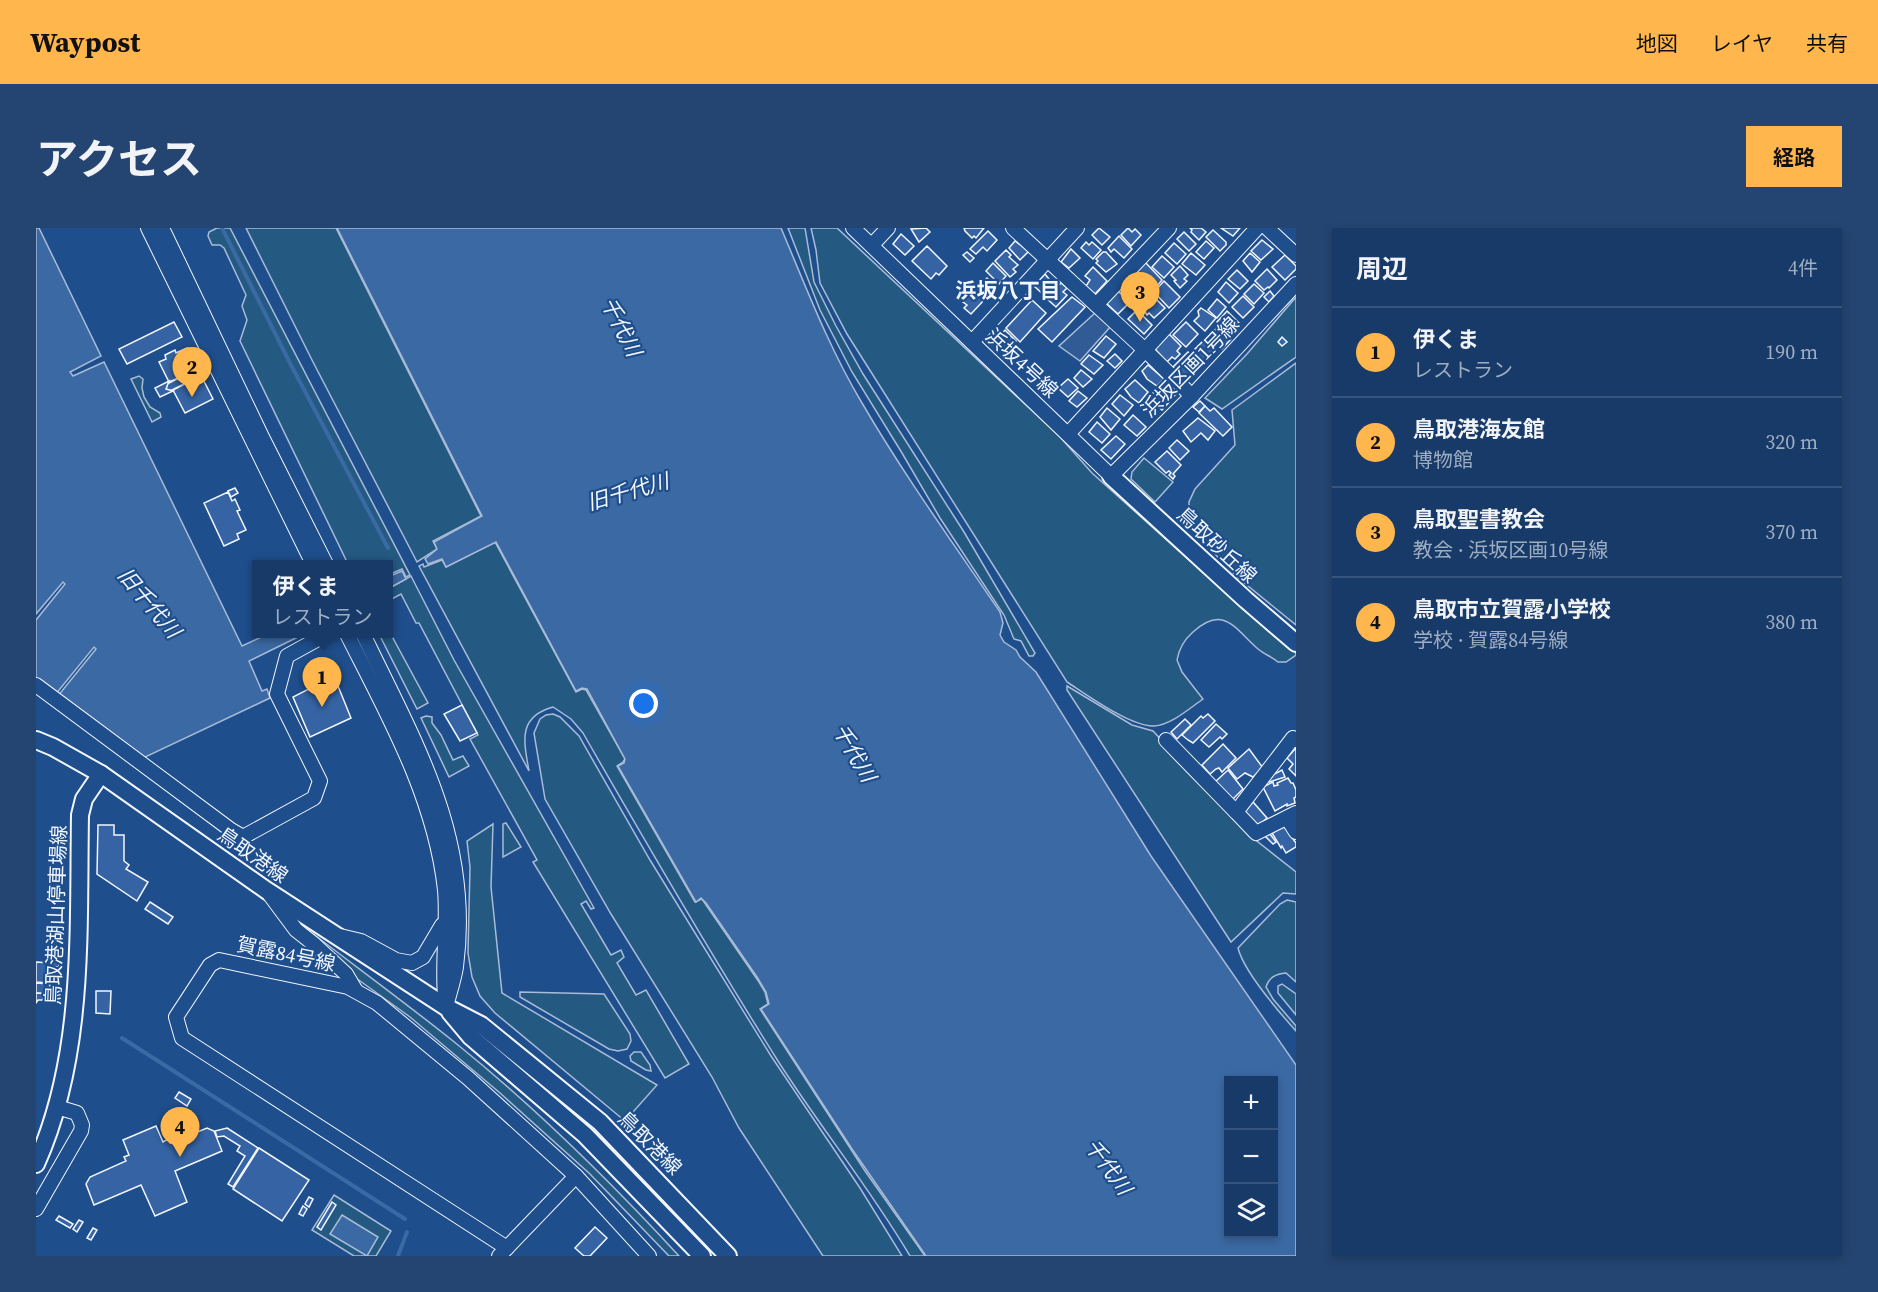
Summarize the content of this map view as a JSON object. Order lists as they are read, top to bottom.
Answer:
{
  "streets": {
    "main road": ["鳥取砂丘線", "鳥取港線", "鳥取港湖山停車場線"],
    "street": ["浜坂4号線", "浜坂区画1号線", "賀露84号線"]
  },
  "crossings": [
    ["浜坂4号線", "浜坂区画1号線"],
    ["浜坂4号線", "鳥取砂丘線"],
    ["浜坂区画1号線", "鳥取砂丘線"],
    ["鳥取港線", "鳥取港湖山停車場線"]
  ],
  "districts": ["浜坂八丁目"],
  "water": ["千代川", "旧千代川"],
  "page": {
    "header": "Waypost",
    "nav": ["地図", "レイヤ", "共有"],
    "title": "アクセス",
    "buttons": "経路",
    "heading": ["周辺", "4件"],
    "pins": [
      "3",
      "2",
      "1",
      "4"
    ],
    "list": [
      {
        "mark": "1",
        "name": "伊くま",
        "note": "レストラン",
        "value": "190 m"
      },
      {
        "mark": "2",
        "name": "鳥取港海友館",
        "note": "博物館",
        "value": "320 m"
      },
      {
        "mark": "3",
        "name": "鳥取聖書教会",
        "note": "教会 · 浜坂区画10号線",
        "value": "370 m"
      },
      {
        "mark": "4",
        "name": "鳥取市立賀露小学校",
        "note": "学校 · 賀露84号線",
        "value": "380 m"
      }
    ],
    "popup": ["伊くま", "レストラン"],
    "map_buttons": ["+", "−"]
  }
}
